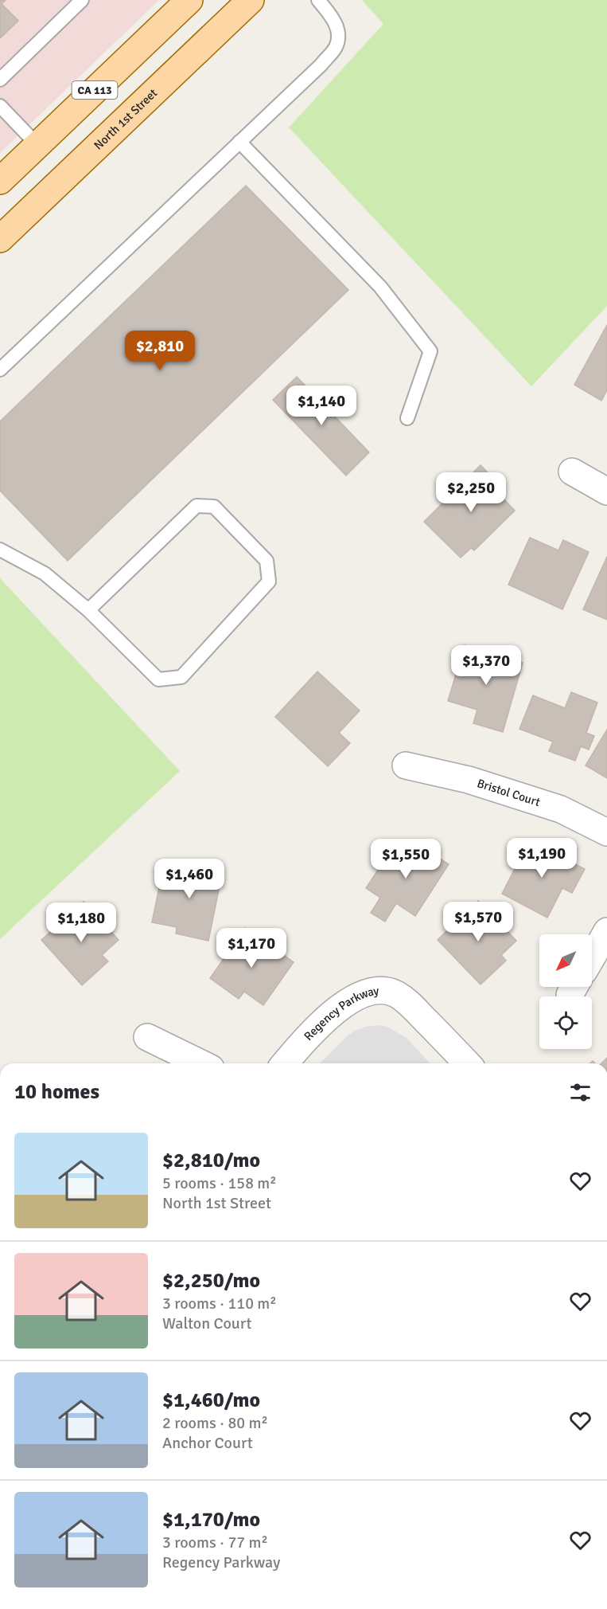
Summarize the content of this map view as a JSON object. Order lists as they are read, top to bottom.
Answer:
{
  "streets": {
    "main road": ["CA 113", "North 1st Street"],
    "street": ["Bristol Court", "Regency Parkway"]
  },
  "north": "bottom left",
  "page": {
    "price": [
      "$2,810",
      "$1,140",
      "$2,250",
      "$1,370",
      "$1,190",
      "$1,550",
      "$1,460",
      "$1,570",
      "$1,180",
      "$1,170"
    ],
    "heading": "10 homes",
    "list": [
      {
        "name": "$2,810/mo",
        "note": "5 rooms · 158 m² · North 1st Street"
      },
      {
        "name": "$2,250/mo",
        "note": "3 rooms · 110 m² · Walton Court"
      },
      {
        "name": "$1,460/mo",
        "note": "2 rooms · 80 m² · Anchor Court"
      },
      {
        "name": "$1,170/mo",
        "note": "3 rooms · 77 m² · Regency Parkway"
      }
    ]
  }
}
